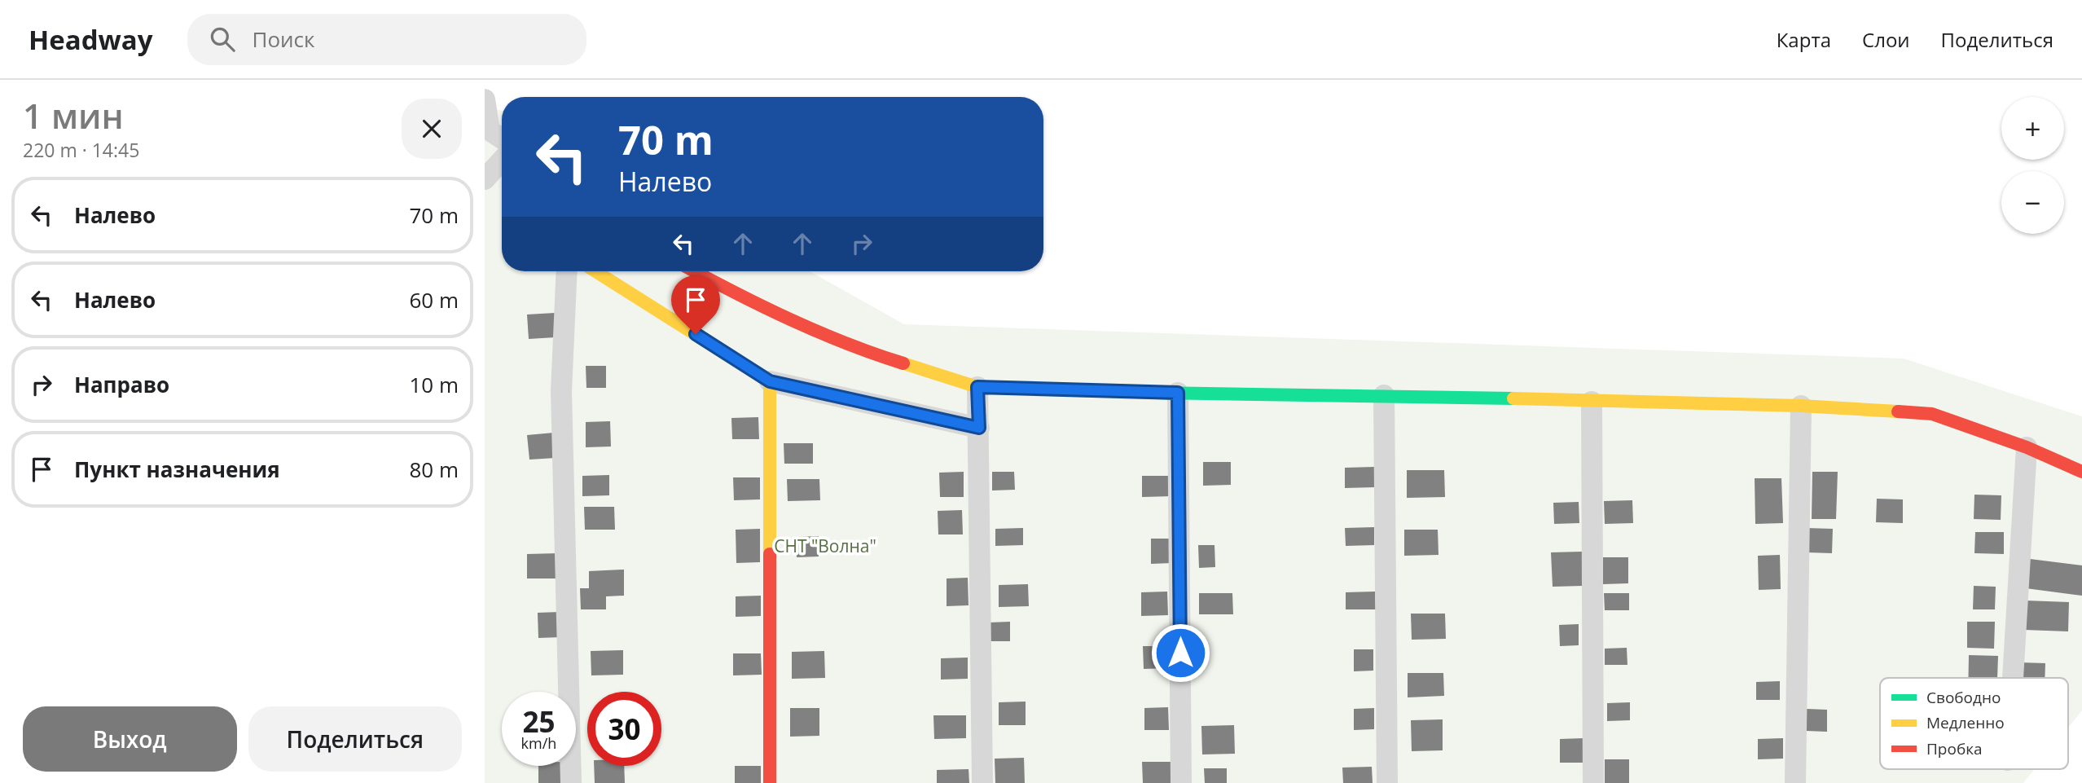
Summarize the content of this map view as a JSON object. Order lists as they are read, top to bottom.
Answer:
{
  "parks": ["СНТ \"Волна\""],
  "legend": ["Свободно", "Медленно", "Пробка"],
  "page": {
    "header": "Headway",
    "search": "Поиск",
    "nav": ["Карта", "Слои", "Поделиться"],
    "heading": ["1 мин", "220 m · 14:45"],
    "map_buttons": ["+", "−"],
    "turn": ["70 m", "Налево"],
    "list": [
      {
        "name": "Налево",
        "value": "70 m"
      },
      {
        "name": "Налево",
        "value": "60 m"
      },
      {
        "name": "Направо",
        "value": "10 m"
      },
      {
        "name": "Пункт назначения",
        "value": "80 m"
      }
    ],
    "speed": "25 km/h",
    "limit": "30",
    "buttons": ["Выход", "Поделиться"]
  }
}
